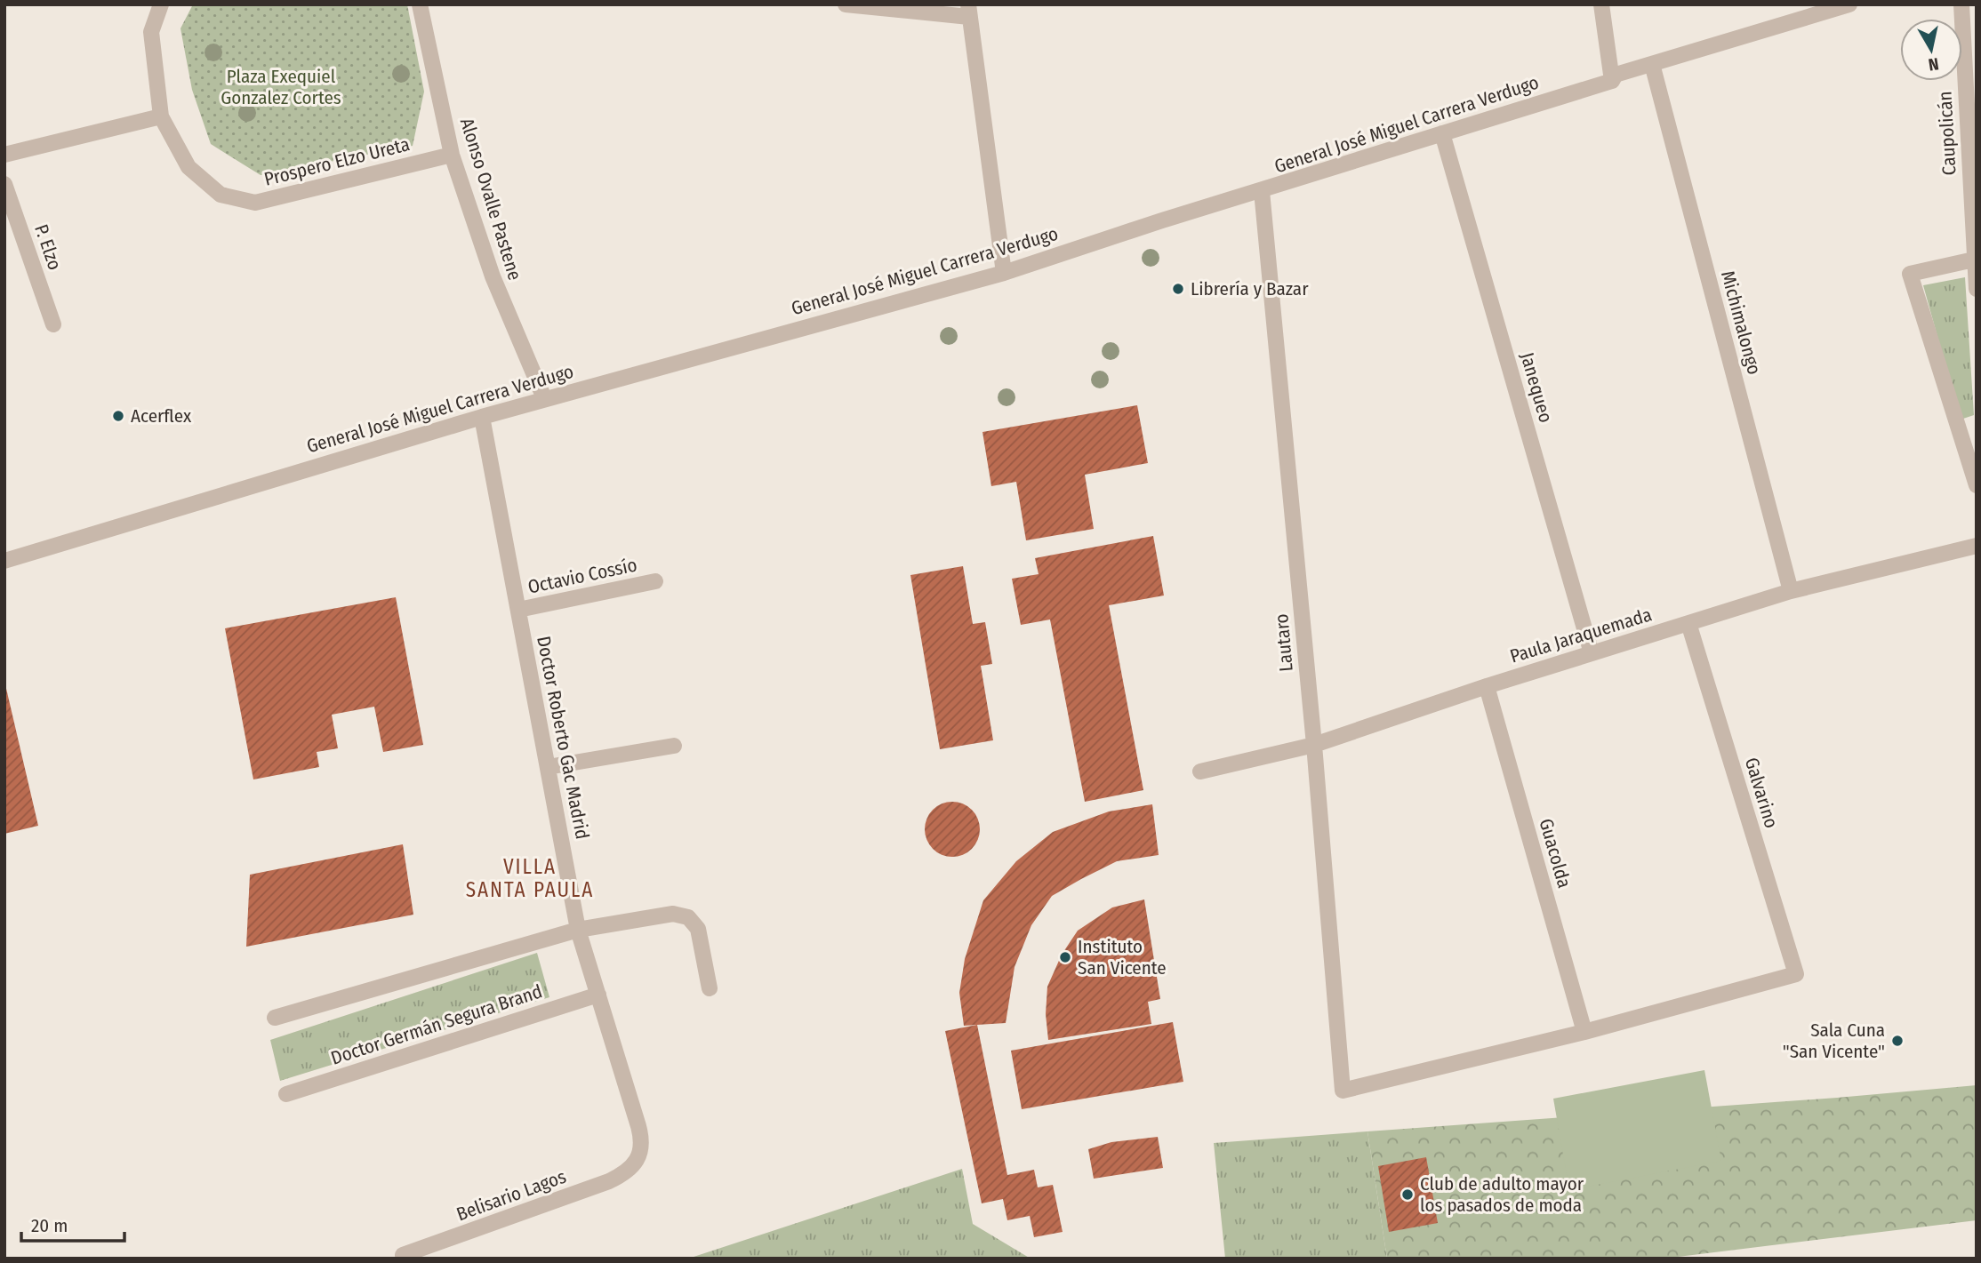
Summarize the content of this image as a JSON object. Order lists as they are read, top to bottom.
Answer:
{
  "streets": {
    "street": [
      "General José Miguel Carrera Verdugo",
      "Caupolicán",
      "Prospero Elzo Ureta",
      "Alonso Ovalle Pastene",
      "P. Elzo",
      "Michimalongo",
      "Janequeo",
      "Octavio Cossío",
      "Paula Jaraquemada",
      "Lautaro",
      "Doctor Roberto Gac Madrid",
      "Galvarino",
      "Guacolda",
      "Doctor Germán Segura Brand",
      "Belisario Lagos"
    ]
  },
  "crossings": [
    ["General José Miguel Carrera Verdugo", "Alonso Ovalle Pastene"],
    ["General José Miguel Carrera Verdugo", "Michimalongo"],
    ["General José Miguel Carrera Verdugo", "Janequeo"],
    ["General José Miguel Carrera Verdugo", "Lautaro"],
    ["General José Miguel Carrera Verdugo", "Doctor Roberto Gac Madrid"],
    ["Prospero Elzo Ureta", "Alonso Ovalle Pastene"],
    ["Michimalongo", "Paula Jaraquemada"],
    ["Janequeo", "Paula Jaraquemada"],
    ["Octavio Cossío", "Doctor Roberto Gac Madrid"],
    ["Paula Jaraquemada", "Lautaro"],
    ["Paula Jaraquemada", "Galvarino"],
    ["Paula Jaraquemada", "Guacolda"],
    ["Lautaro", "Galvarino"],
    ["Lautaro", "Guacolda"],
    ["Doctor Roberto Gac Madrid", "Doctor Germán Segura Brand"],
    ["Doctor Roberto Gac Madrid", "Belisario Lagos"],
    ["Galvarino", "Guacolda"]
  ],
  "districts": ["VILLA SANTA PAULA"],
  "parks": ["Plaza Exequiel Gonzalez Cortes"],
  "places": [
    "Librería y Bazar",
    "Acerflex",
    "Instituto San Vicente",
    "Sala Cuna \"San Vicente\"",
    "Club de adulto mayor los pasados de moda"
  ],
  "scale_bar": "20 m",
  "north": "bottom"
}
